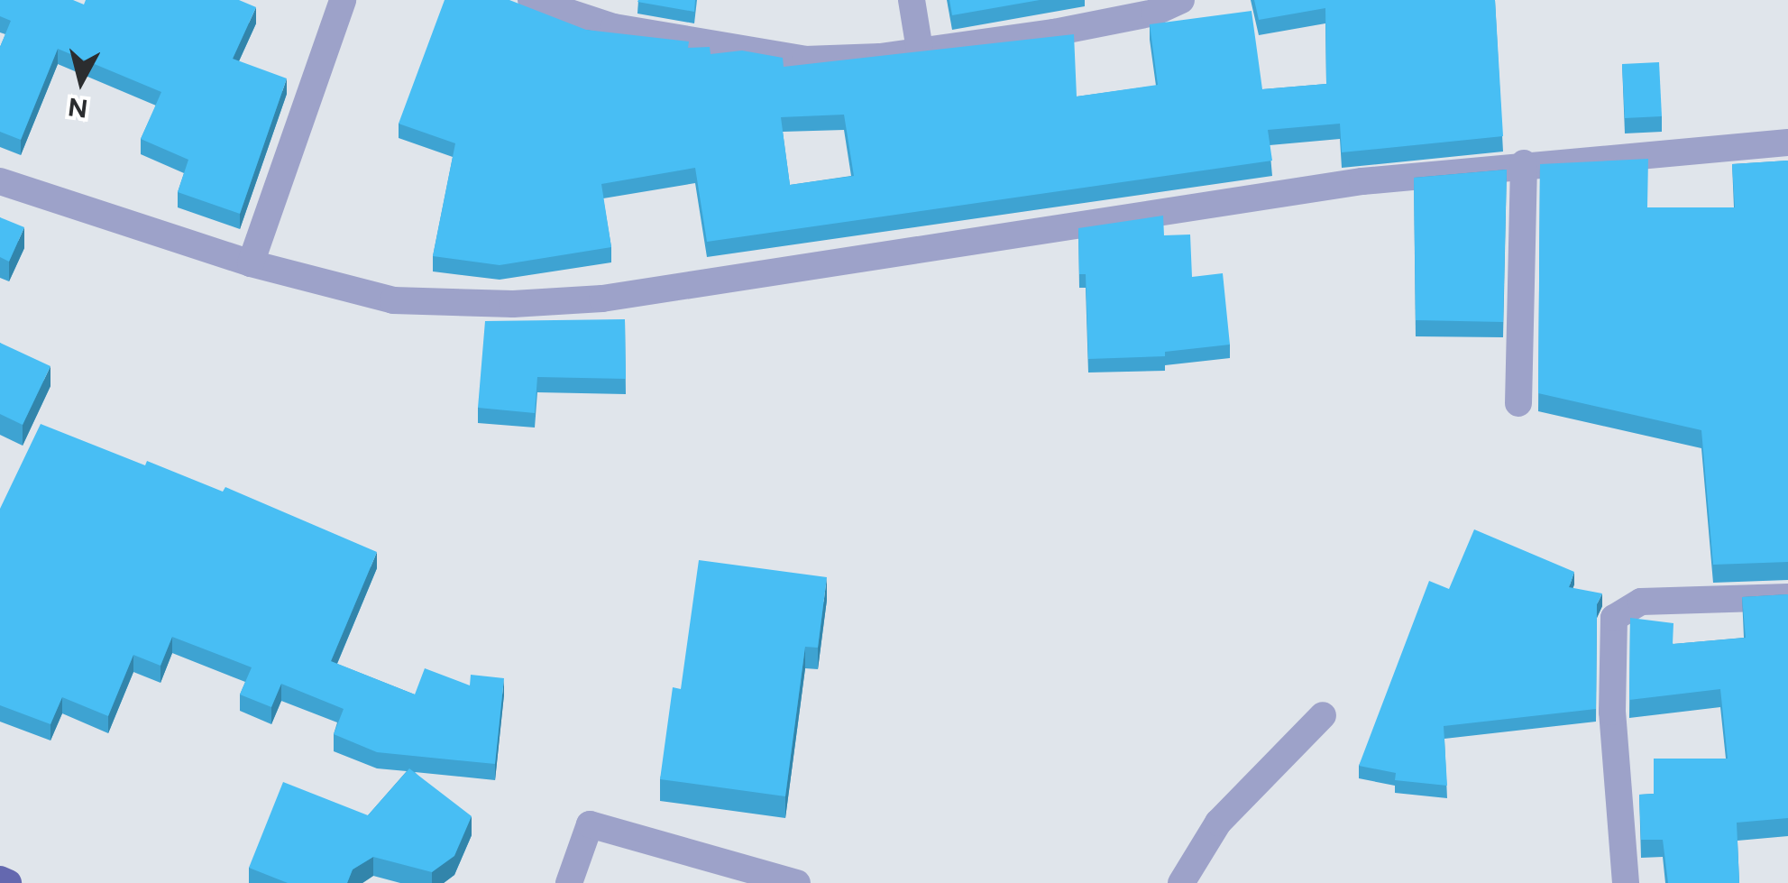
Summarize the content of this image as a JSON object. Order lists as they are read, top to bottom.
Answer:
{
  "north": "bottom"
}
